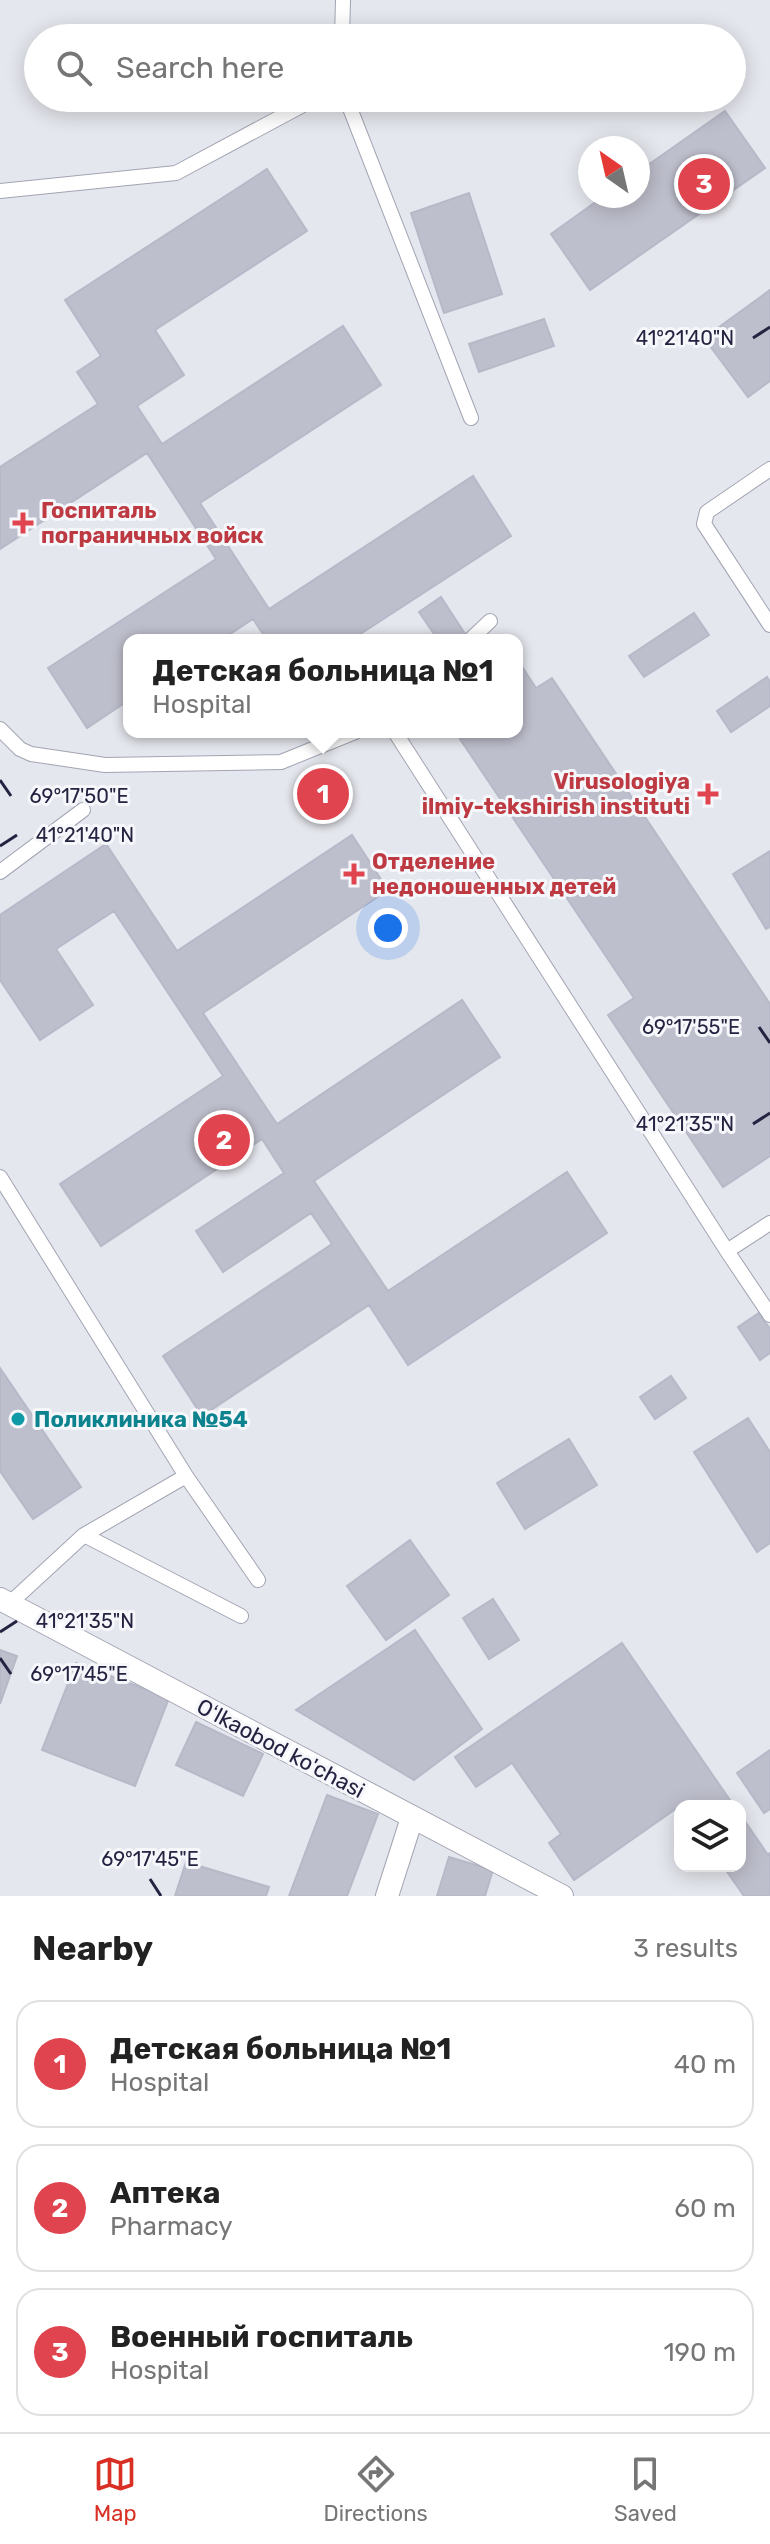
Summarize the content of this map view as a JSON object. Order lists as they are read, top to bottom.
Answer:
{
  "streets": {
    "street": ["Oʻlkaobod ko'chasi"]
  },
  "places": {
    "health": ["Госпиталь пограничных войск", "Virusologiya ilmiy-tekshirish instituti", "Отделение недоношенных детей"],
    "other": ["Поликлиника №54"]
  },
  "north": "top left",
  "page": {
    "search": "Search here",
    "pins": ["3", "1", "2"],
    "popup": ["Детская больница №1", "Hospital"],
    "heading": ["Nearby", "3 results"],
    "list": [
      {
        "mark": "1",
        "name": "Детская больница №1",
        "note": "Hospital",
        "value": "40 m"
      },
      {
        "mark": "2",
        "name": "Аптека",
        "note": "Pharmacy",
        "value": "60 m"
      },
      {
        "mark": "3",
        "name": "Военный госпиталь",
        "note": "Hospital",
        "value": "190 m"
      }
    ],
    "nav": ["Map", "Directions", "Saved"]
  },
  "coordinates": [
    "41°21'40\"N",
    "69°17'50\"E",
    "69°17'55\"E",
    "41°21'35\"N",
    "69°17'45\"E"
  ]
}
